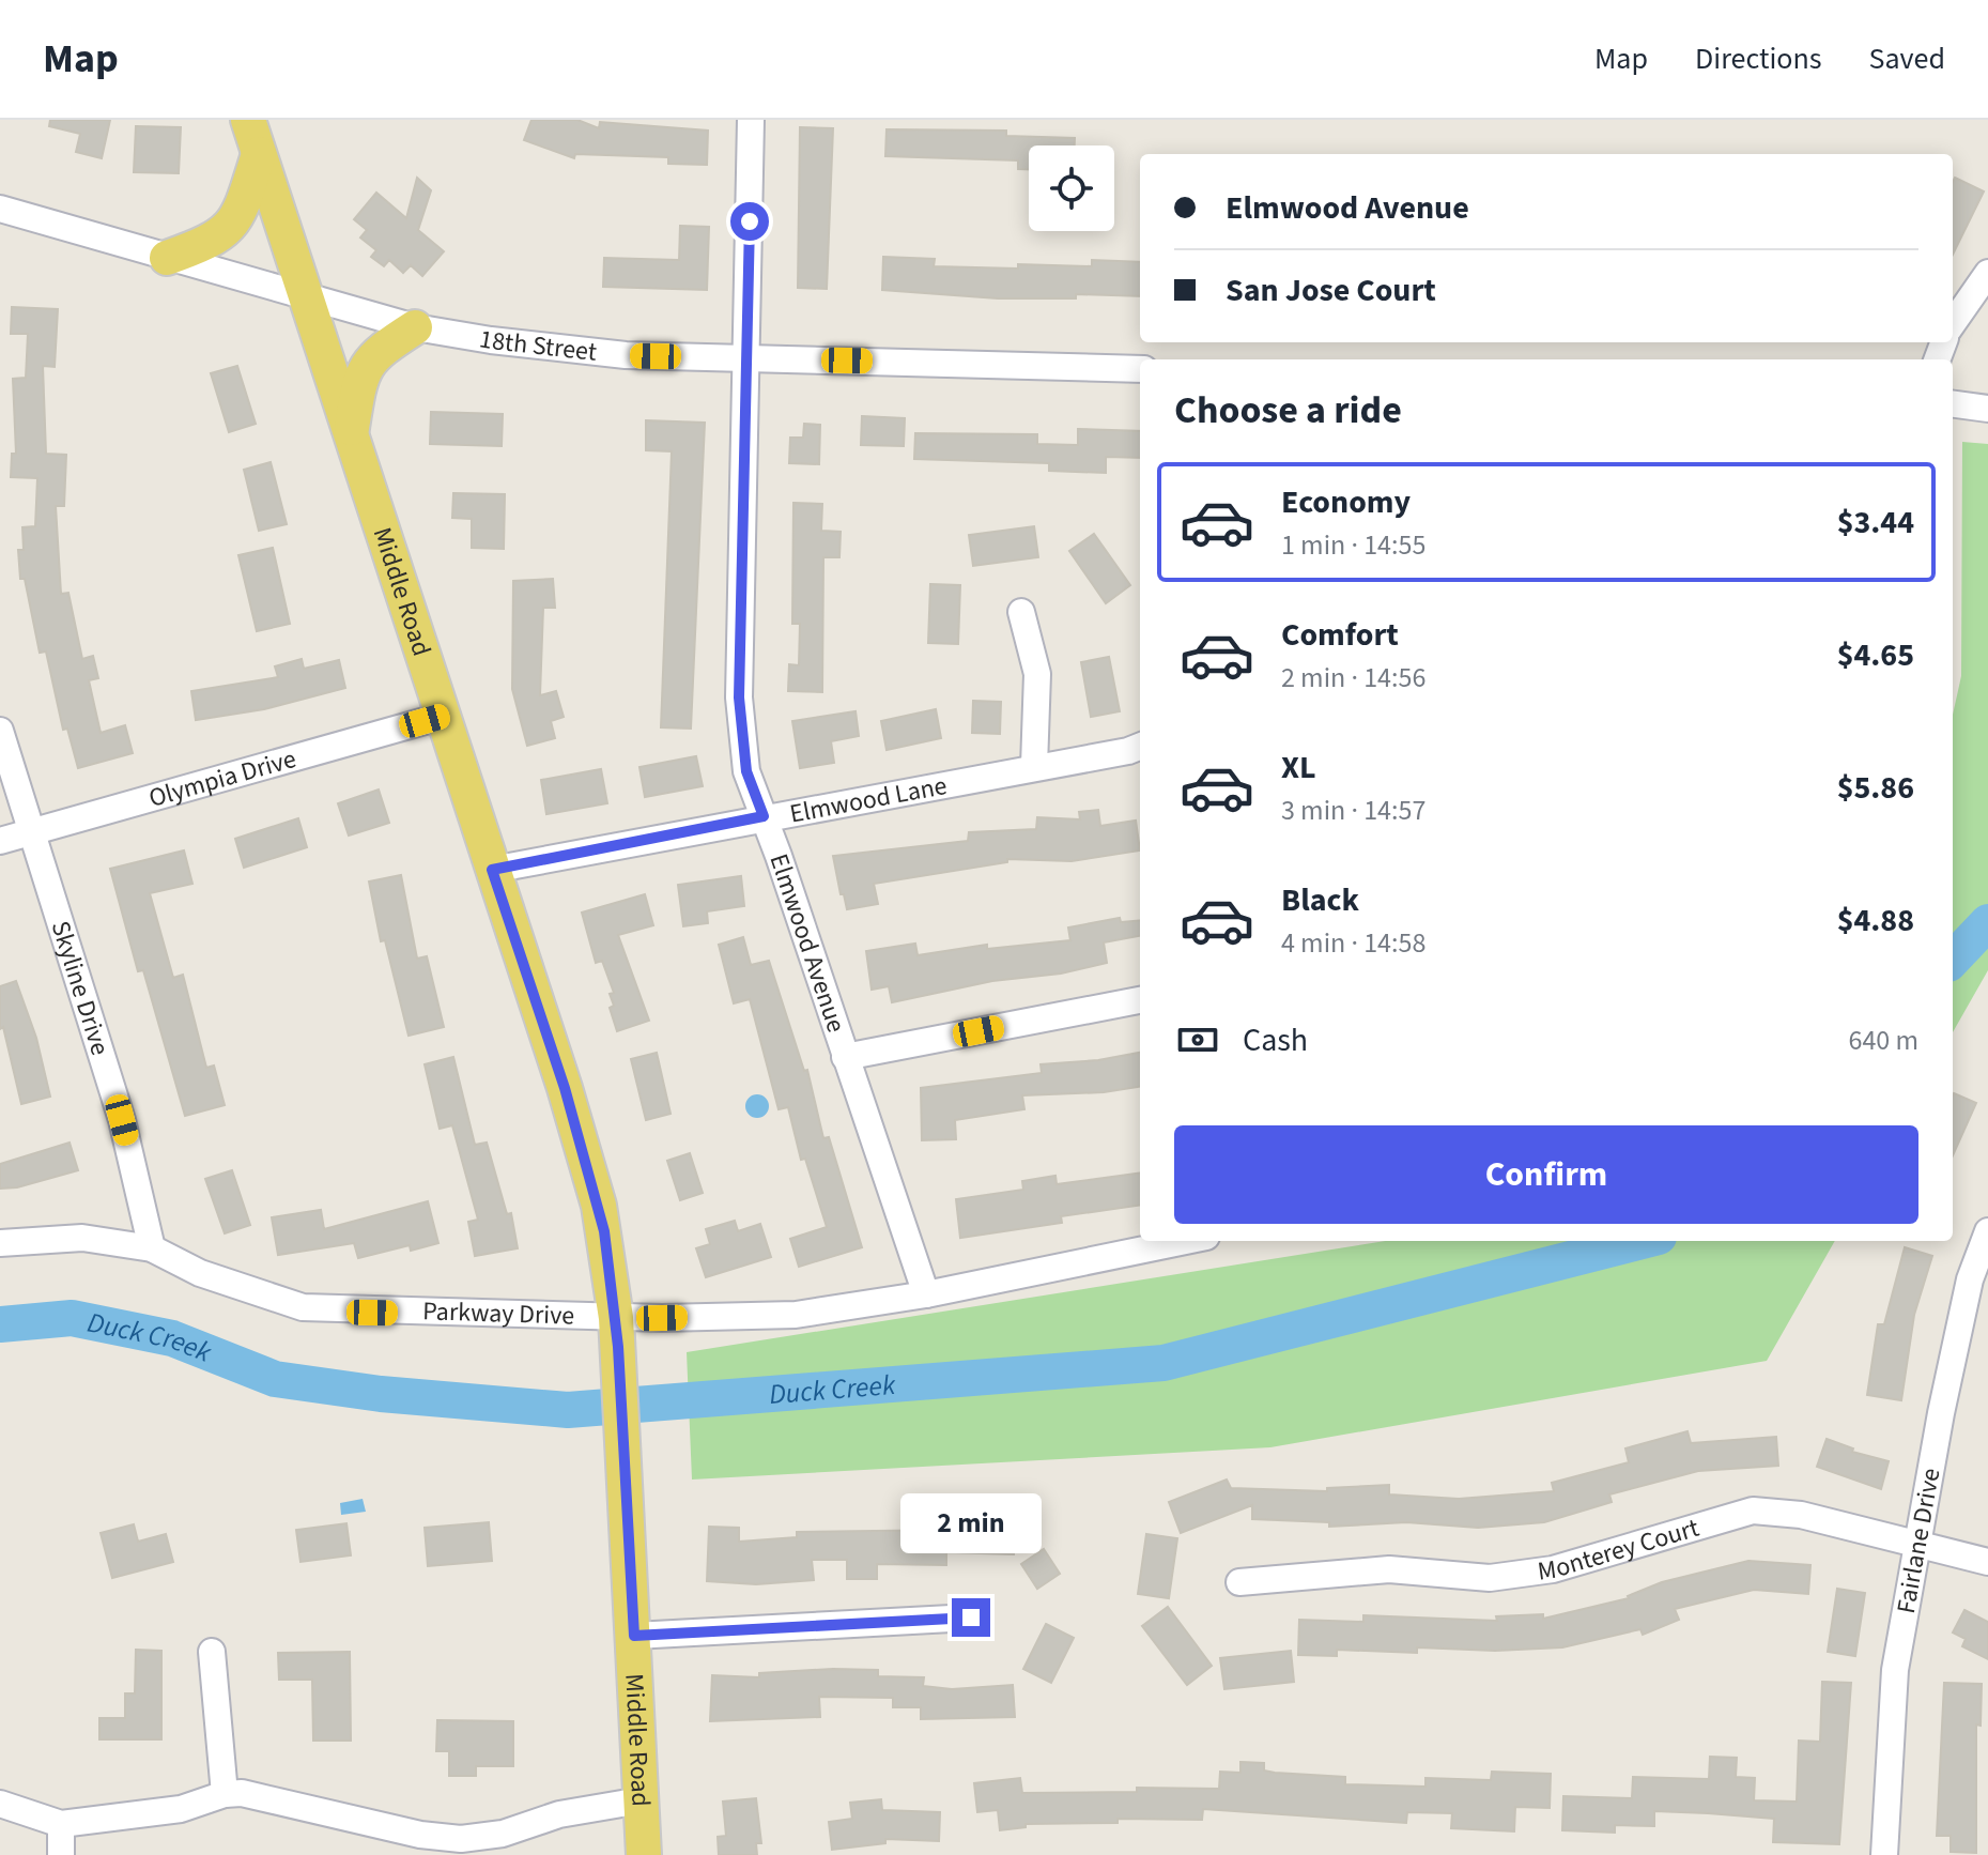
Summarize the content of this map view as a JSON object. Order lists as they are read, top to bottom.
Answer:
{
  "streets": {
    "main road": ["Middle Road"],
    "street": [
      "18th Street",
      "Olympia Drive",
      "Elmwood Lane",
      "Elmwood Avenue",
      "Skyline Drive",
      "Parkway Drive",
      "Fairlane Drive",
      "Monterey Court"
    ]
  },
  "crossings": [
    ["18th Street", "Middle Road"],
    ["18th Street", "Elmwood Avenue"],
    ["Middle Road", "Olympia Drive"],
    ["Middle Road", "Elmwood Lane"],
    ["Middle Road", "Parkway Drive"],
    ["Olympia Drive", "Skyline Drive"],
    ["Elmwood Lane", "Elmwood Avenue"],
    ["Elmwood Avenue", "Parkway Drive"],
    ["Skyline Drive", "Parkway Drive"],
    ["Fairlane Drive", "Monterey Court"]
  ],
  "water": ["Duck Creek"],
  "page": {
    "header": "Map",
    "nav": ["Map", "Directions", "Saved"],
    "banner": ["Elmwood Avenue", "San Jose Court"],
    "heading": "Choose a ride",
    "list": [
      {
        "name": "Economy",
        "note": "1 min · 14:55",
        "value": "$3.44"
      },
      {
        "name": "Comfort",
        "note": "2 min · 14:56",
        "value": "$4.65"
      },
      {
        "name": "XL",
        "note": "3 min · 14:57",
        "value": "$5.86"
      },
      {
        "name": "Black",
        "note": "4 min · 14:58",
        "value": "$4.88"
      }
    ],
    "pay": ["Cash", "640 m"],
    "buttons": "Confirm",
    "bubble": "2 min"
  }
}
